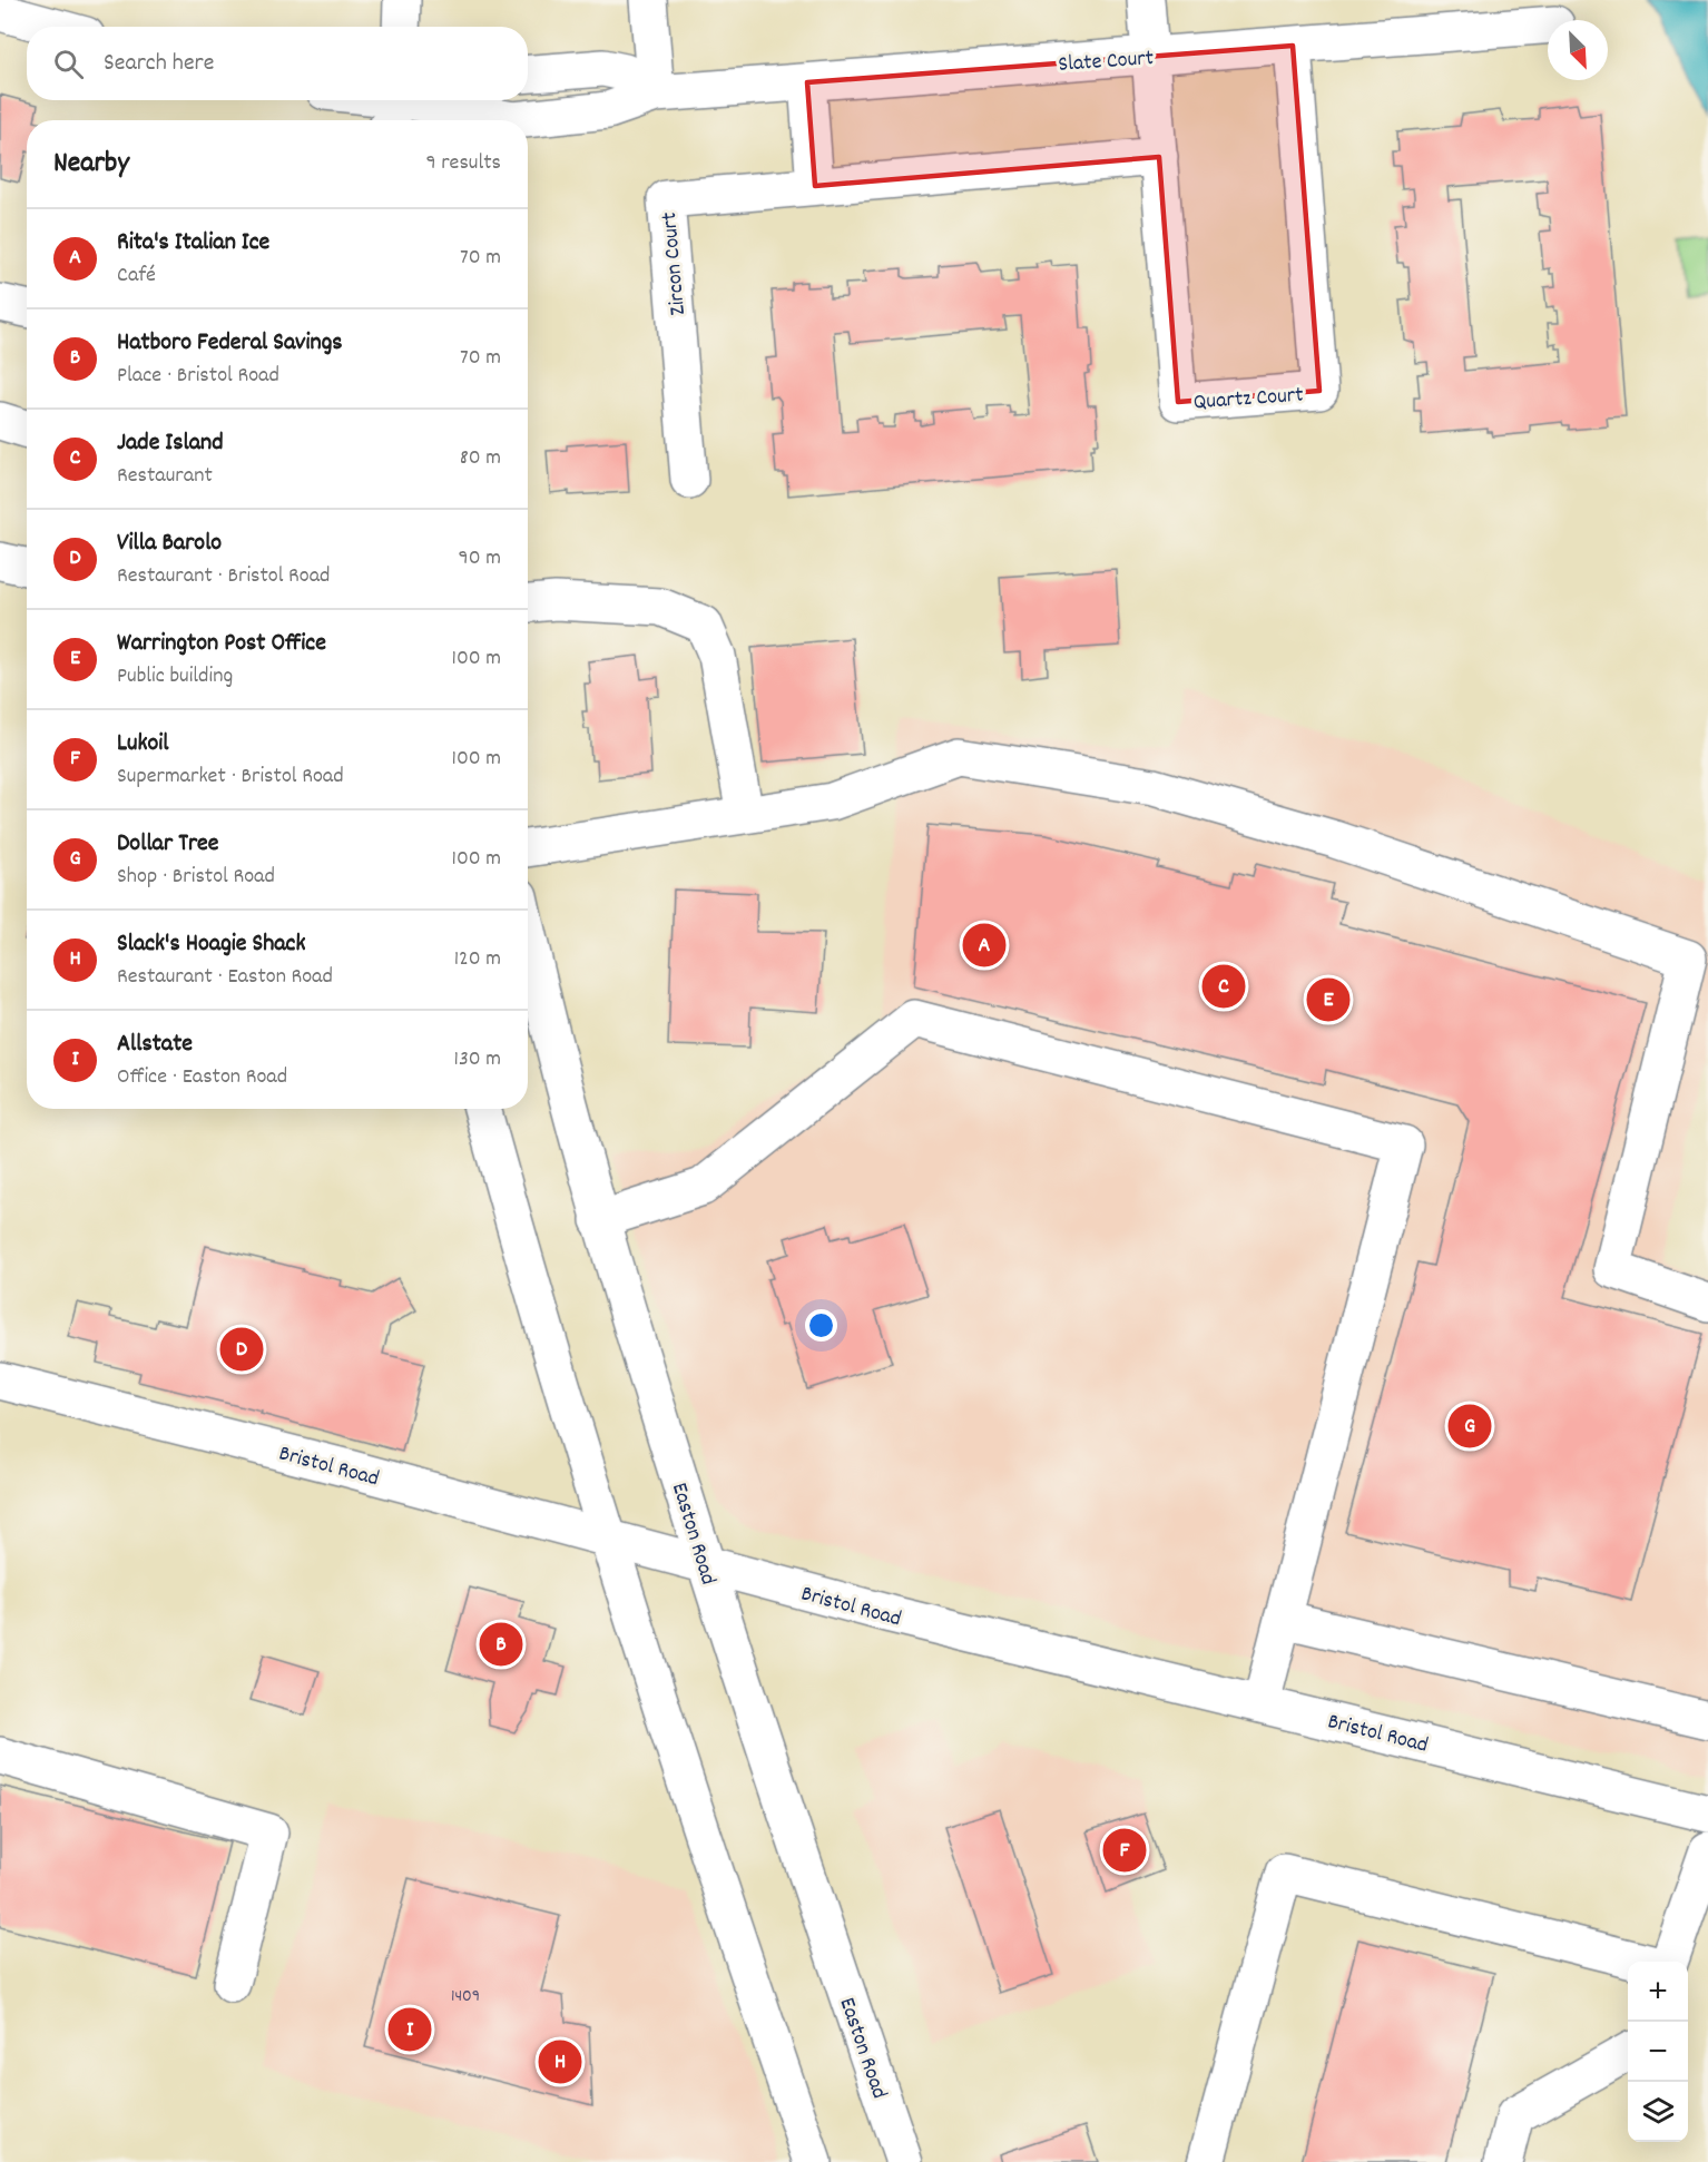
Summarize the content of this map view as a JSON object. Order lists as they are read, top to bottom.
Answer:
{
  "streets": {
    "main road": [
      "Slate Court",
      "Zircon Court",
      "Quartz Court",
      "Bristol Road",
      "Easton Road"
    ]
  },
  "crossings": [
    ["Slate Court", "Quartz Court"],
    ["Zircon Court", "Quartz Court"],
    ["Bristol Road", "Easton Road"]
  ],
  "house_numbers": ["1409"],
  "north": "bottom right",
  "page": {
    "search": "Search here",
    "heading": ["Nearby", "9 results"],
    "list": [
      {
        "mark": "A",
        "name": "Rita's Italian Ice",
        "note": "Café",
        "value": "70 m"
      },
      {
        "mark": "B",
        "name": "Hatboro Federal Savings",
        "note": "Place · Bristol Road",
        "value": "70 m"
      },
      {
        "mark": "C",
        "name": "Jade Island",
        "note": "Restaurant",
        "value": "80 m"
      },
      {
        "mark": "D",
        "name": "Villa Barolo",
        "note": "Restaurant · Bristol Road",
        "value": "90 m"
      },
      {
        "mark": "E",
        "name": "Warrington Post Office",
        "note": "Public building",
        "value": "100 m"
      },
      {
        "mark": "F",
        "name": "Lukoil",
        "note": "Supermarket · Bristol Road",
        "value": "100 m"
      },
      {
        "mark": "G",
        "name": "Dollar Tree",
        "note": "Shop · Bristol Road",
        "value": "100 m"
      },
      {
        "mark": "H",
        "name": "Slack's Hoagie Shack",
        "note": "Restaurant · Easton Road",
        "value": "120 m"
      },
      {
        "mark": "I",
        "name": "Allstate",
        "note": "Office · Easton Road",
        "value": "130 m"
      }
    ],
    "pins": [
      "A",
      "C",
      "E",
      "D",
      "G",
      "B",
      "F",
      "I",
      "H"
    ],
    "map_buttons": ["+", "−"]
  }
}
